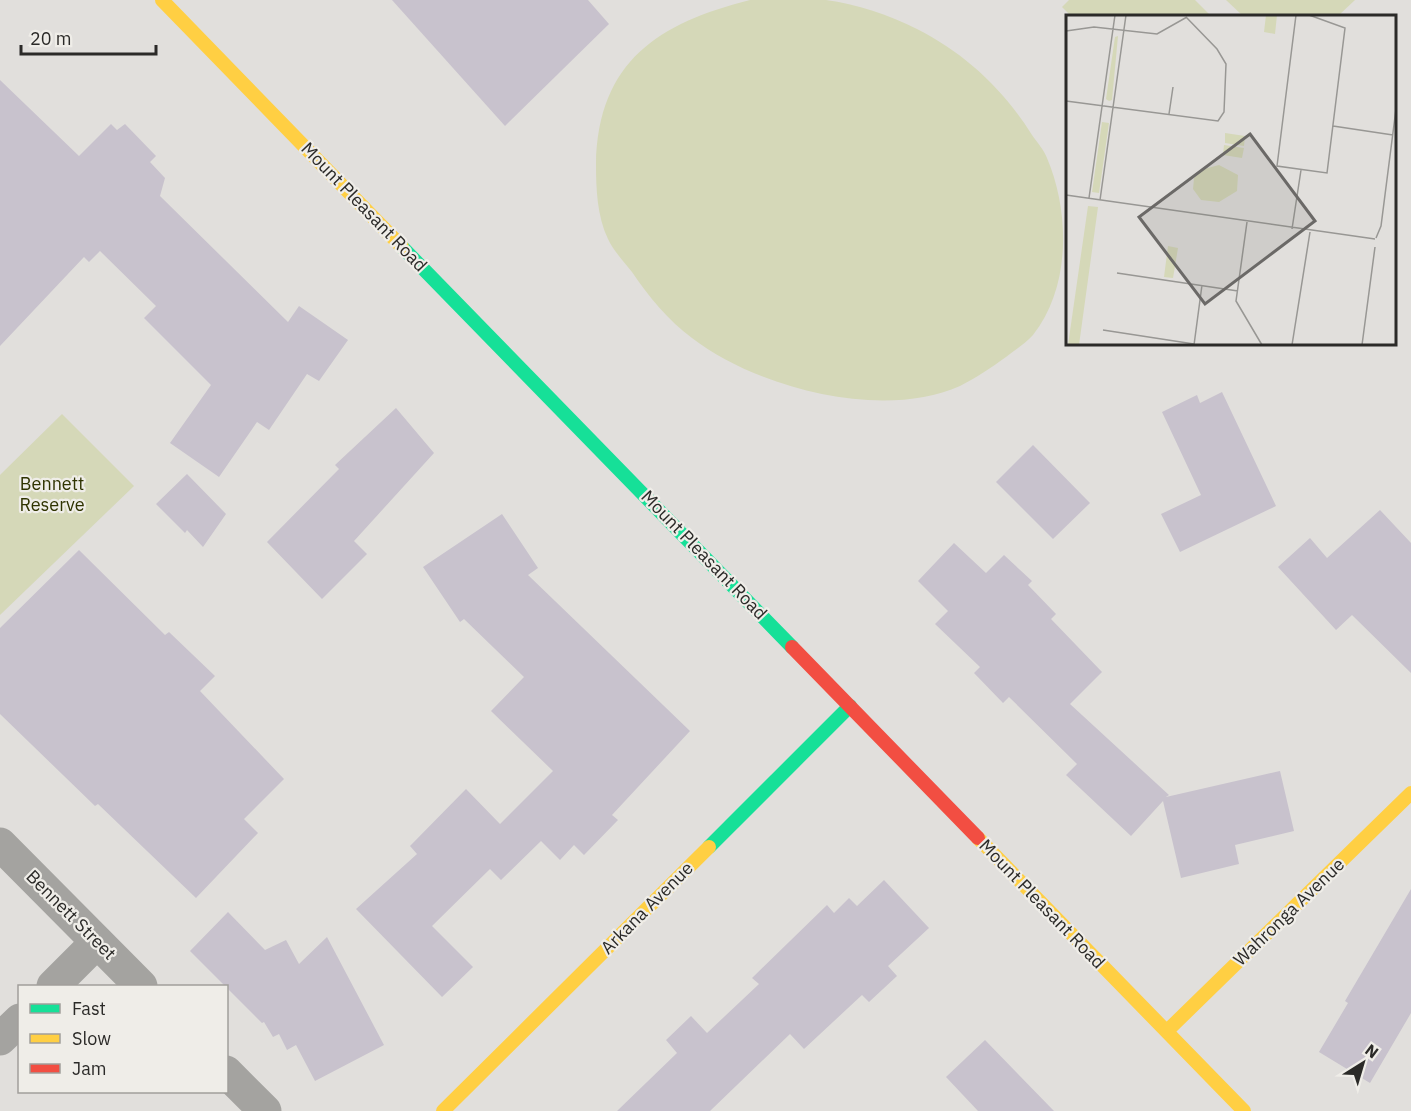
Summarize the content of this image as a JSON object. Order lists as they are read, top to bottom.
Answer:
{
  "streets": {
    "street": [
      "Mount Pleasant Road",
      "Arkana Avenue",
      "Wahronga Avenue",
      "Bennett Street"
    ]
  },
  "crossings": [
    ["Mount Pleasant Road", "Arkana Avenue"],
    ["Mount Pleasant Road", "Wahronga Avenue"]
  ],
  "parks": ["Bennett Reserve"],
  "legend": ["Fast", "Slow", "Jam"],
  "scale_bar": "20 m",
  "north": "top right"
}
